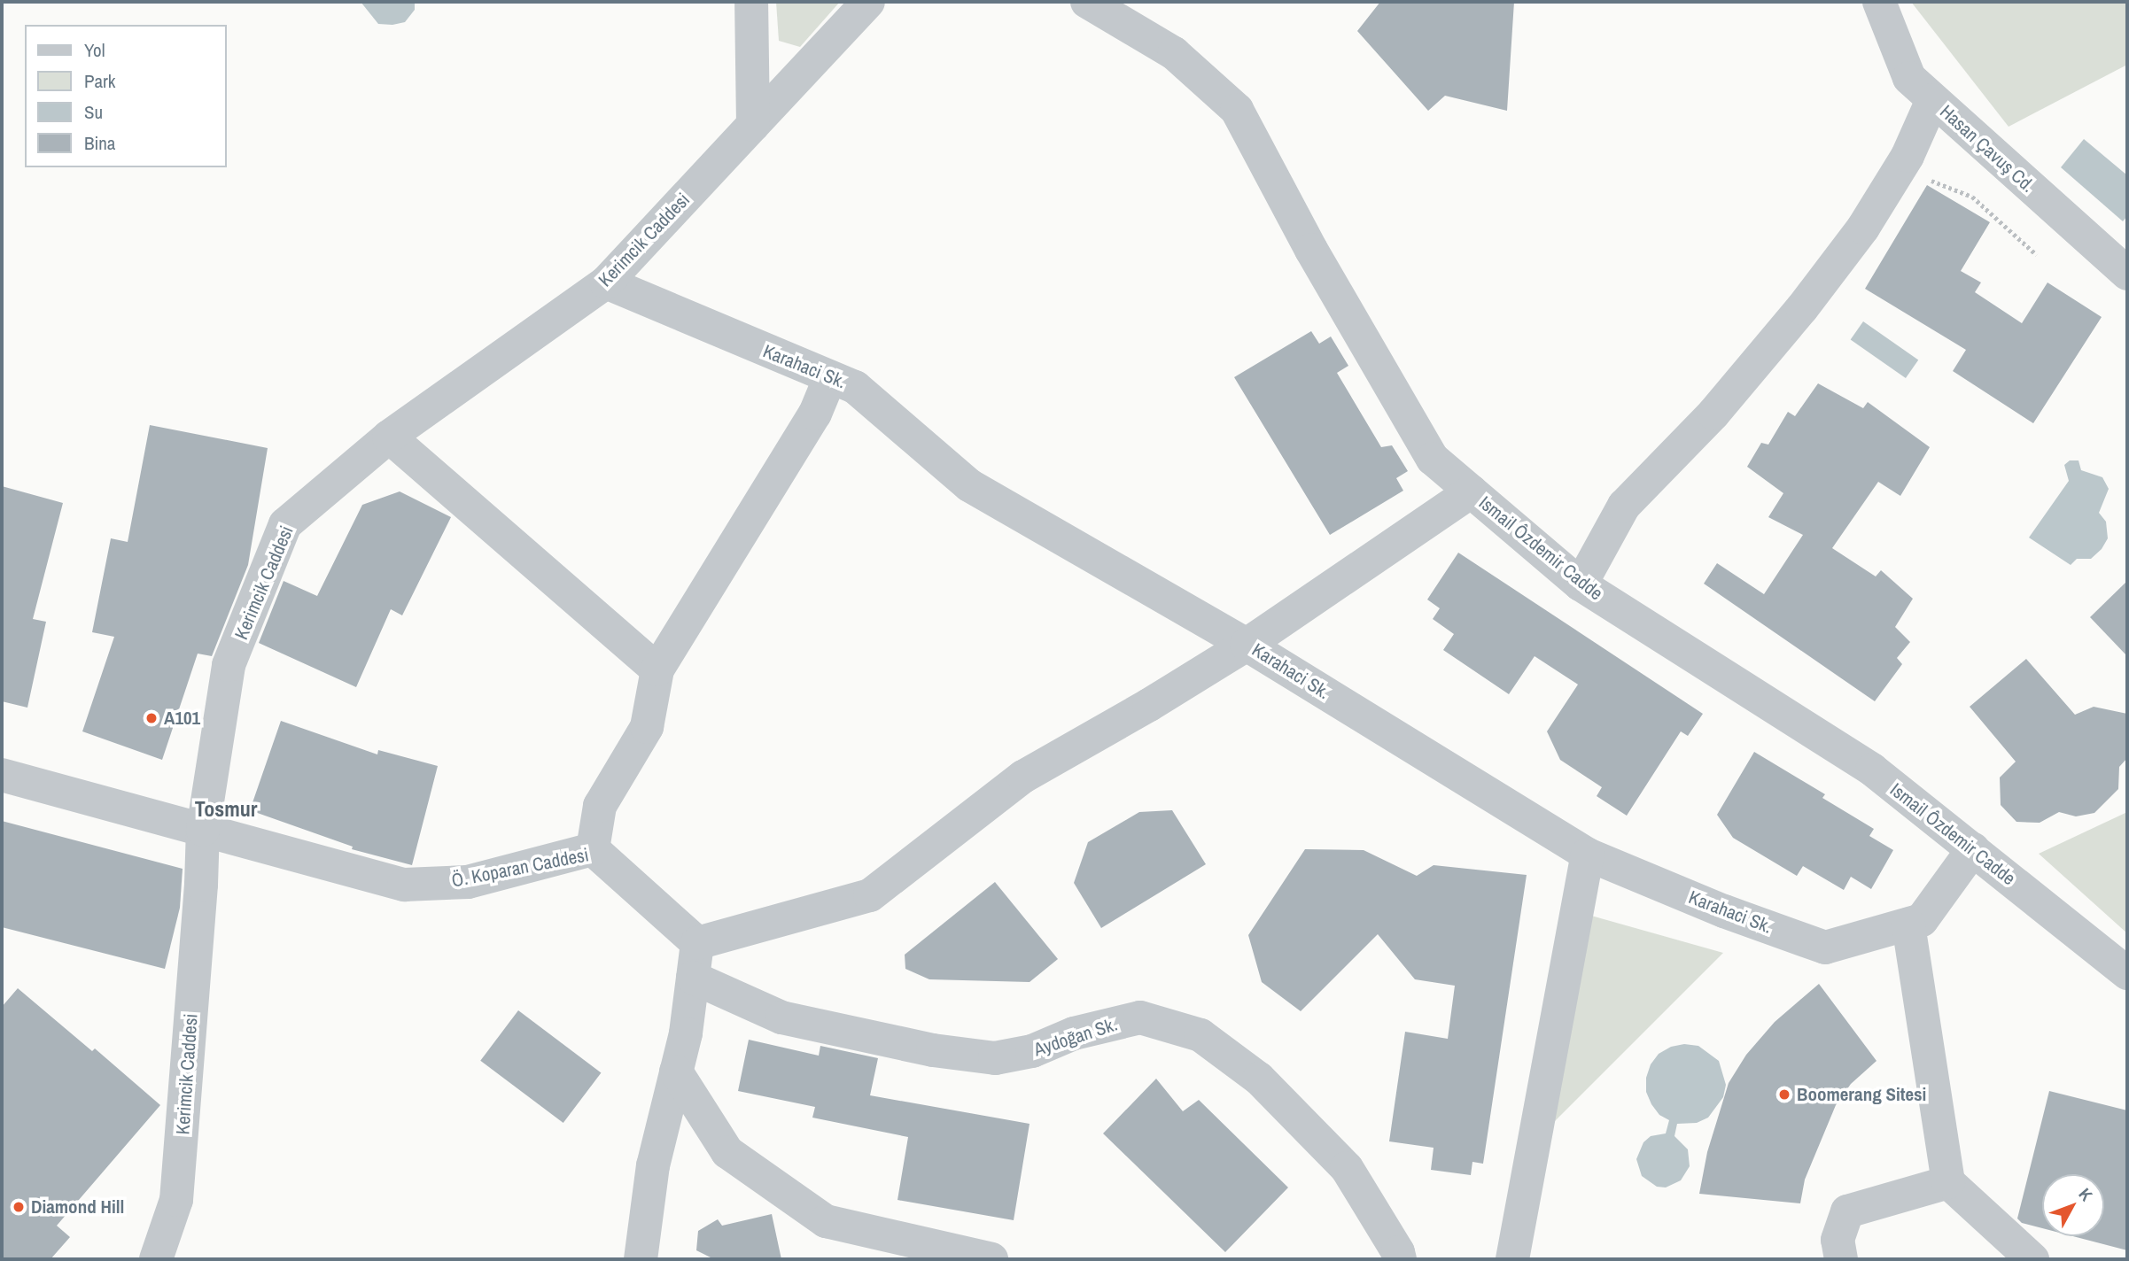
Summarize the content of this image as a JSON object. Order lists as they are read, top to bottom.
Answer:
{
  "streets": {
    "street": [
      "Hasan Çavuş Cd.",
      "Kerimcik Caddesi",
      "Karahaci Sk.",
      "Ismail Ôzdemir Cadde",
      "Ö. Koparan Caddesi",
      "Aydoğan Sk."
    ]
  },
  "crossings": [
    ["Kerimcik Caddesi", "Karahaci Sk."],
    ["Kerimcik Caddesi", "Ö. Koparan Caddesi"],
    ["Karahaci Sk.", "Ismail Ôzdemir Cadde"]
  ],
  "districts": ["Tosmur"],
  "places": ["A101", "Boomerang Sitesi", "Diamond Hill"],
  "legend": [
    "Yol",
    "Park",
    "Su",
    "Bina"
  ],
  "north": "top right"
}
